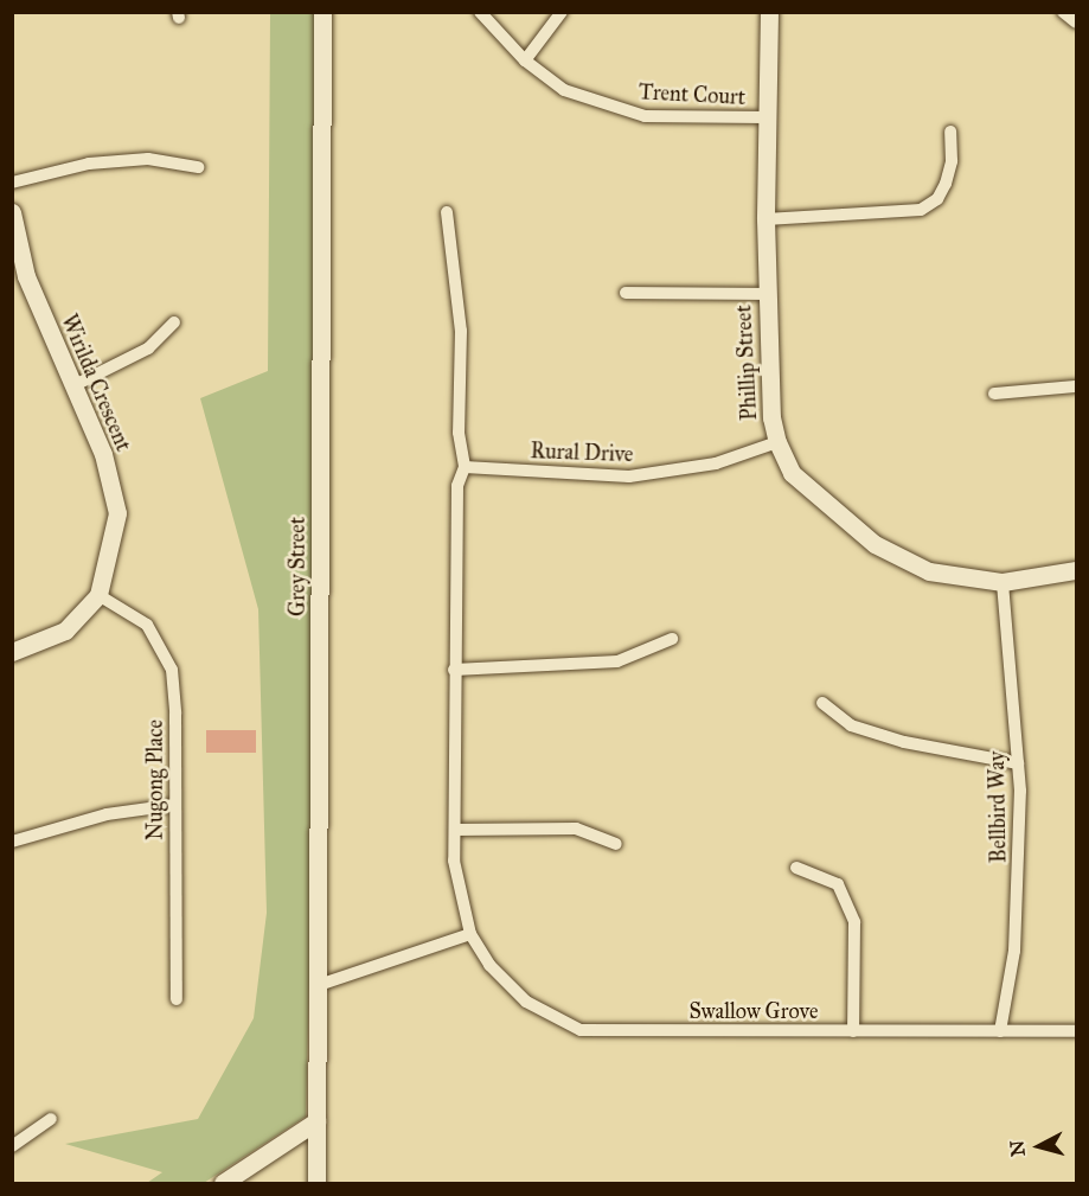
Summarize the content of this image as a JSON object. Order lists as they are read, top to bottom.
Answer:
{
  "streets": {
    "street": [
      "Trent Court",
      "Phillip Street",
      "Wirilda Crescent",
      "Rural Drive",
      "Grey Street",
      "Nugong Place",
      "Bellbird Way",
      "Swallow Grove"
    ]
  },
  "crossings": [
    ["Trent Court", "Phillip Street"],
    ["Phillip Street", "Rural Drive"],
    ["Phillip Street", "Bellbird Way"],
    ["Wirilda Crescent", "Nugong Place"],
    ["Rural Drive", "Swallow Grove"],
    ["Bellbird Way", "Swallow Grove"]
  ],
  "north": "left"
}
